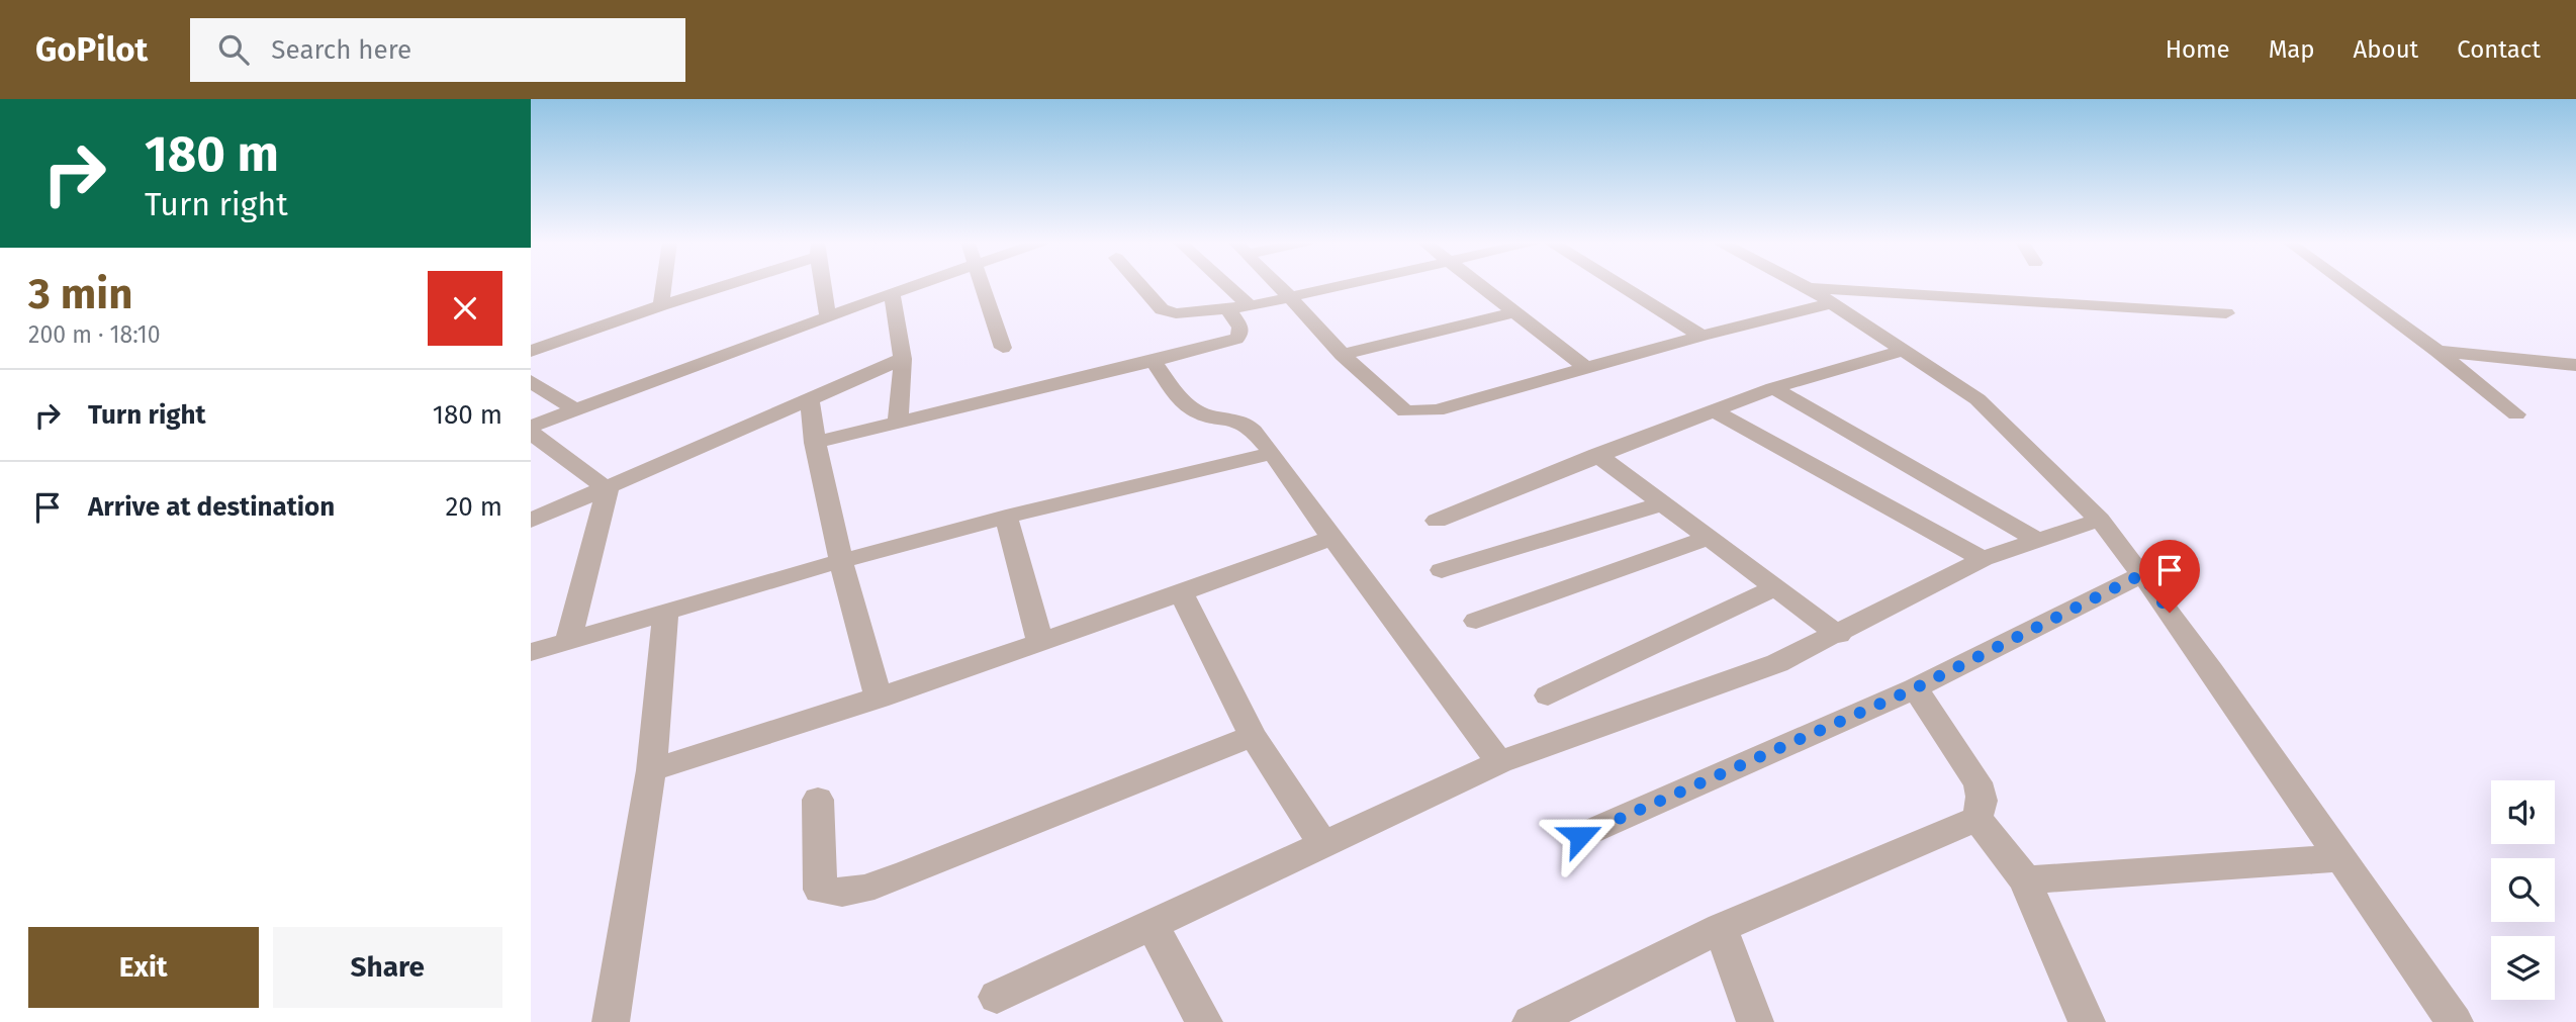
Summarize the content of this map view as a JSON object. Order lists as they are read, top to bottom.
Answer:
{
  "page": {
    "header": "GoPilot",
    "search": "Search here",
    "nav": [
      "Home",
      "Map",
      "About",
      "Contact"
    ],
    "turn": ["180 m", "Turn right"],
    "heading": ["3 min", "200 m · 18:10"],
    "list": [
      {
        "name": "Turn right",
        "value": "180 m"
      },
      {
        "name": "Arrive at destination",
        "value": "20 m"
      }
    ],
    "buttons": ["Exit", "Share"]
  }
}
